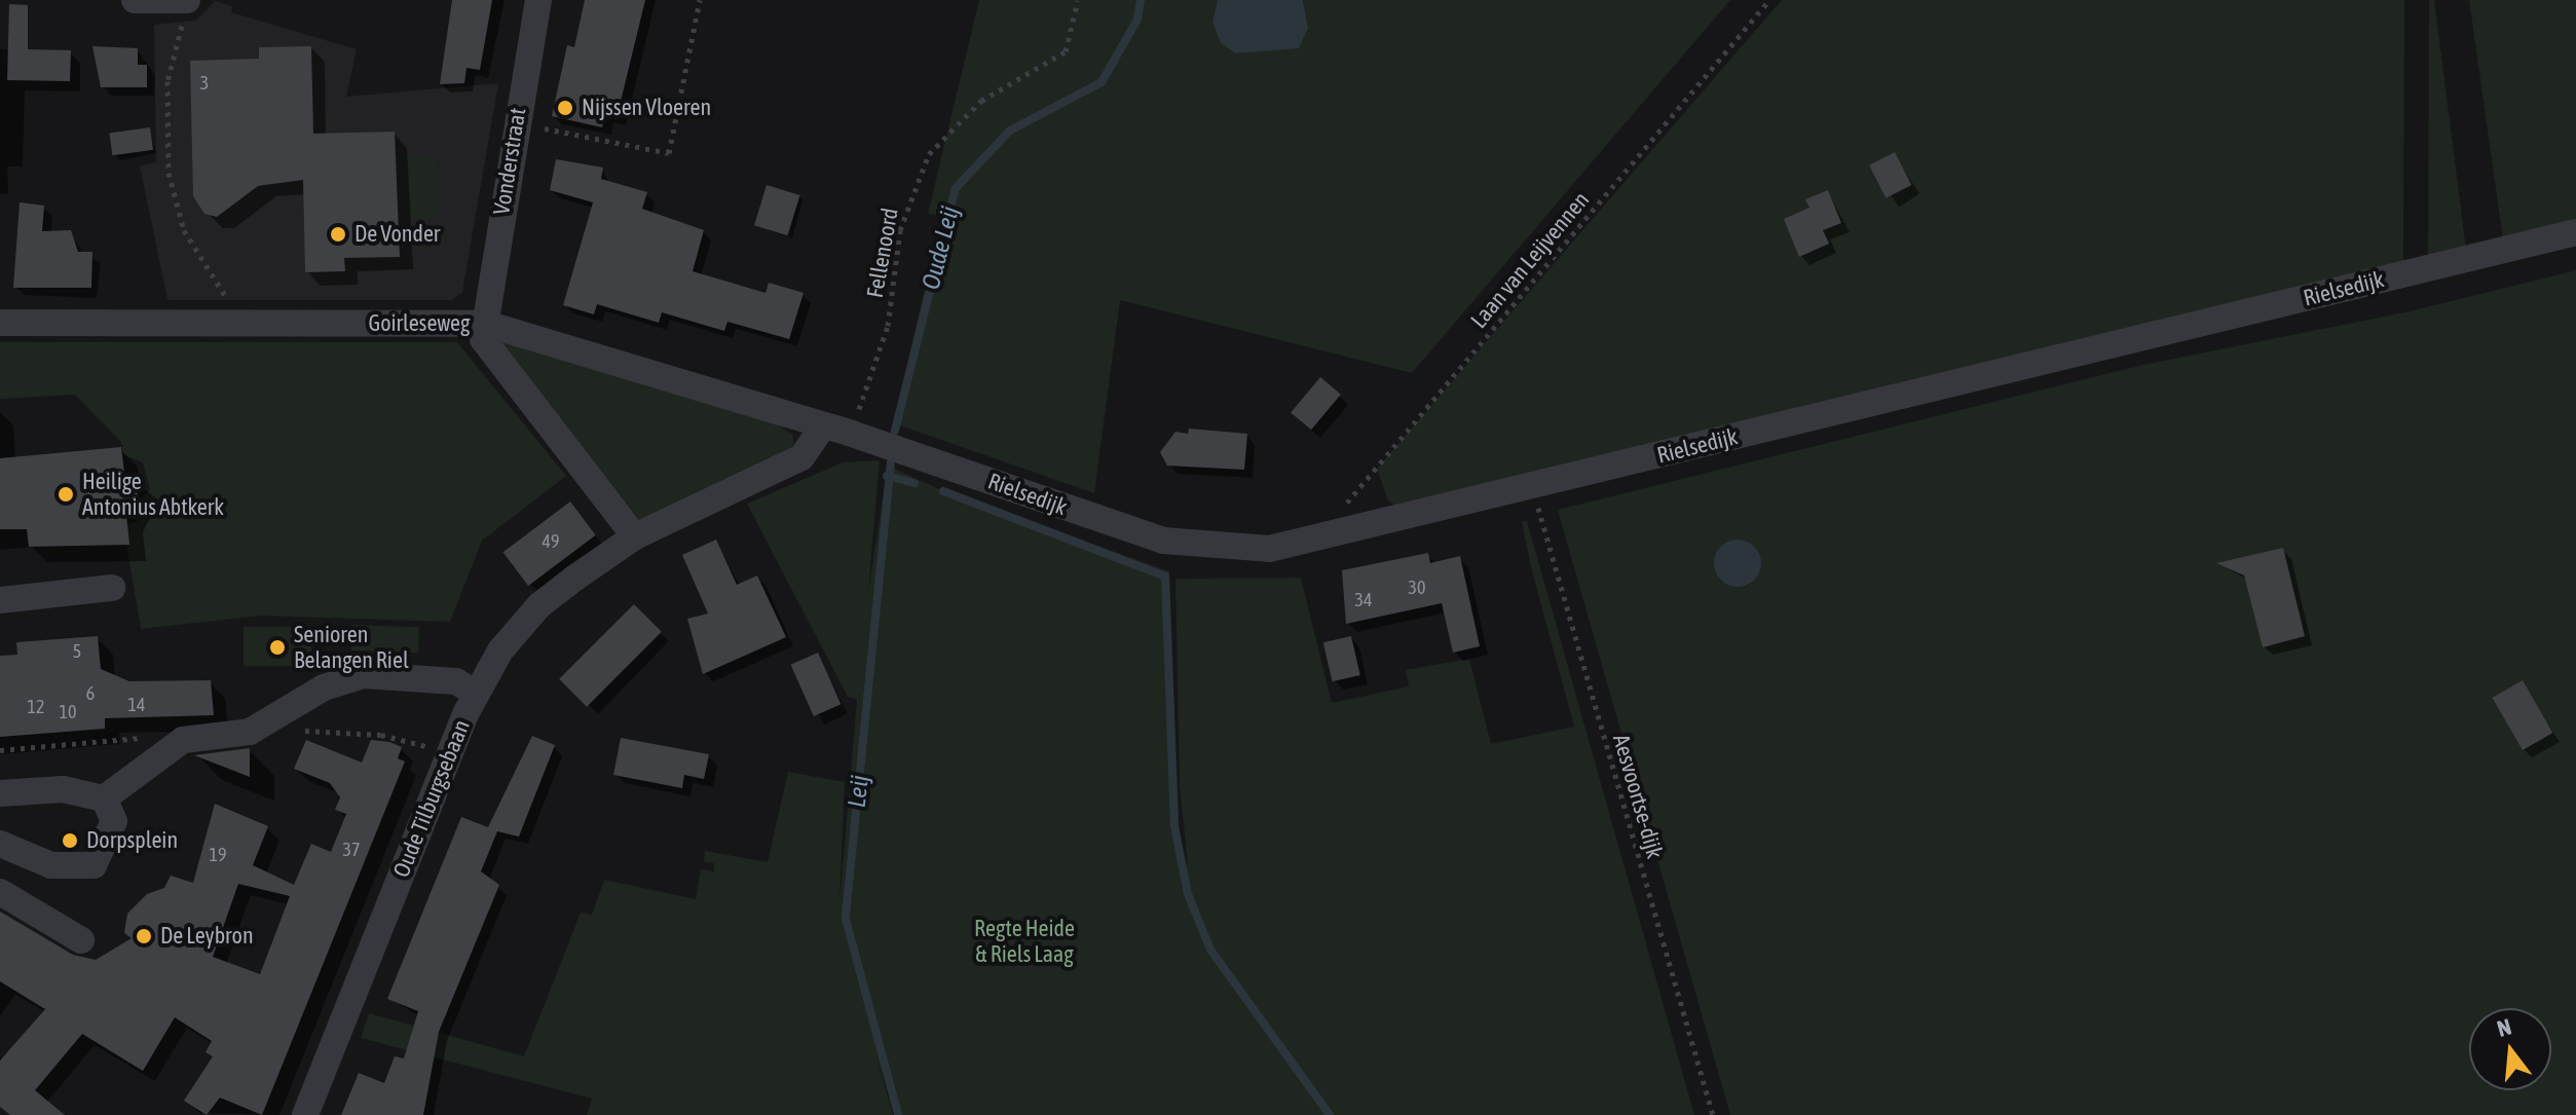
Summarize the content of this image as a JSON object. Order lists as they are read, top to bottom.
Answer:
{
  "streets": {
    "street": [
      "Vonderstraat",
      "Rielsedijk",
      "Goirleseweg",
      "Oude Tilburgsebaan"
    ],
    "path": ["Fellenoord", "Laan van Leijvennen", "Aesvoortse-dijk"]
  },
  "crossings": [
    ["Vonderstraat", "Goirleseweg"],
    ["Fellenoord", "Rielsedijk"],
    ["Fellenoord", "Goirleseweg"],
    ["Fellenoord", "Oude Tilburgsebaan"],
    ["Laan van Leijvennen", "Rielsedijk"],
    ["Rielsedijk", "Goirleseweg"],
    ["Rielsedijk", "Aesvoortse-dijk"],
    ["Rielsedijk", "Oude Tilburgsebaan"],
    ["Goirleseweg", "Oude Tilburgsebaan"]
  ],
  "water": ["Oude Leij", "Leij"],
  "parks": ["Regte Heide & Riels Laag"],
  "places": [
    "Nijssen Vloeren",
    "De Vonder",
    "Heilige Antonius Abtkerk",
    "Senioren Belangen Riel",
    "Dorpsplein",
    "De Leybron"
  ],
  "house_numbers": [
    "3",
    "49",
    "30",
    "34",
    "5",
    "6",
    "14",
    "12",
    "10",
    "37",
    "19"
  ],
  "north": "top"
}
